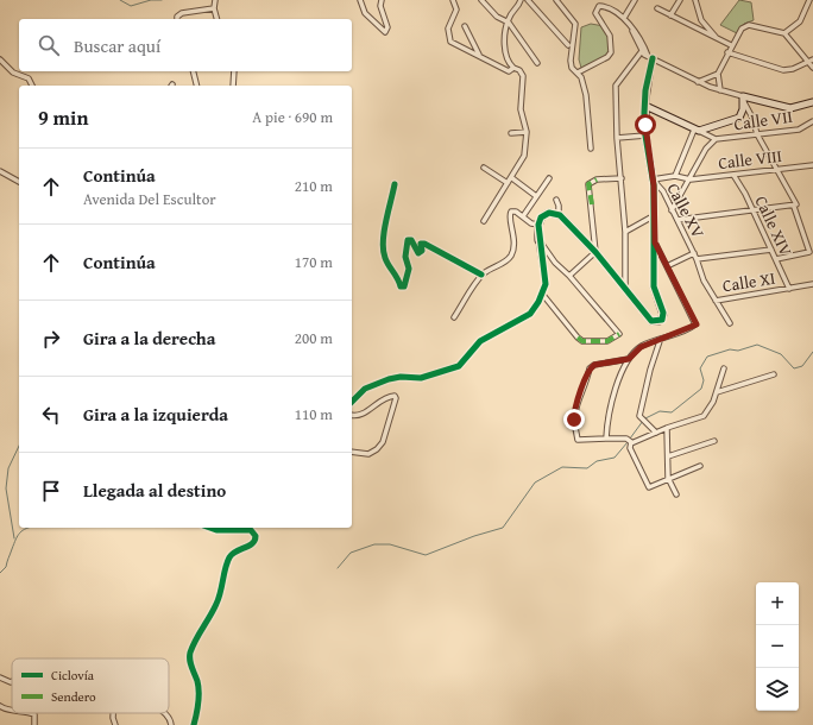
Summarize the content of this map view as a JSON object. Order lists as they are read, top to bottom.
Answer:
{
  "streets": {
    "street": [
      "Calle VII",
      "Calle VIII",
      "Calle XV",
      "Calle XIV",
      "Calle XI"
    ]
  },
  "crossings": [
    ["Calle VIII", "Calle XIV"],
    ["Calle XV", "Calle XI"],
    ["Calle XIV", "Calle XI"]
  ],
  "legend": ["Ciclovía", "Sendero"],
  "page": {
    "search": "Buscar aquí",
    "heading": ["9 min", "A pie · 690 m"],
    "list": [
      ["Continúa", "Avenida Del Escultor", "210 m"],
      ["Continúa", "170 m"],
      ["Gira a la derecha", "200 m"],
      ["Gira a la izquierda", "110 m"],
      "Llegada al destino"
    ],
    "map_buttons": ["+", "−"]
  }
}
